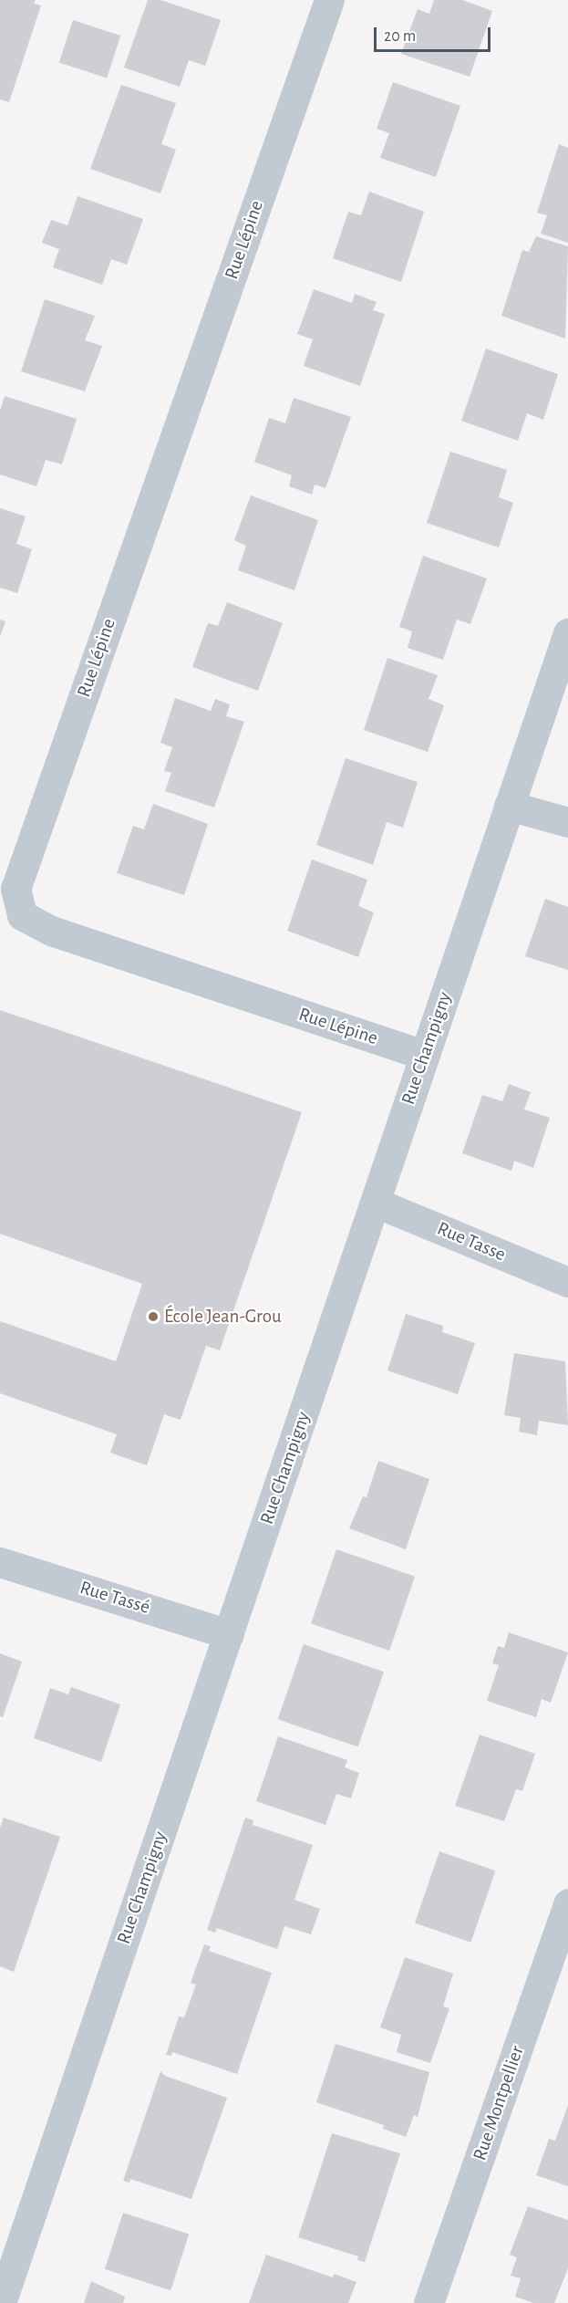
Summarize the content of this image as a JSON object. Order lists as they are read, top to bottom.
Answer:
{
  "streets": {
    "street": [
      "Rue Lépine",
      "Rue Champigny",
      "Rue Tasse",
      "Rue Tassé",
      "Rue Montpellier"
    ]
  },
  "crossings": [
    ["Rue Lépine", "Rue Champigny"],
    ["Rue Champigny", "Rue Tasse"],
    ["Rue Champigny", "Rue Tassé"]
  ],
  "places": ["École Jean-Grou"],
  "scale_bar": "20 m"
}
